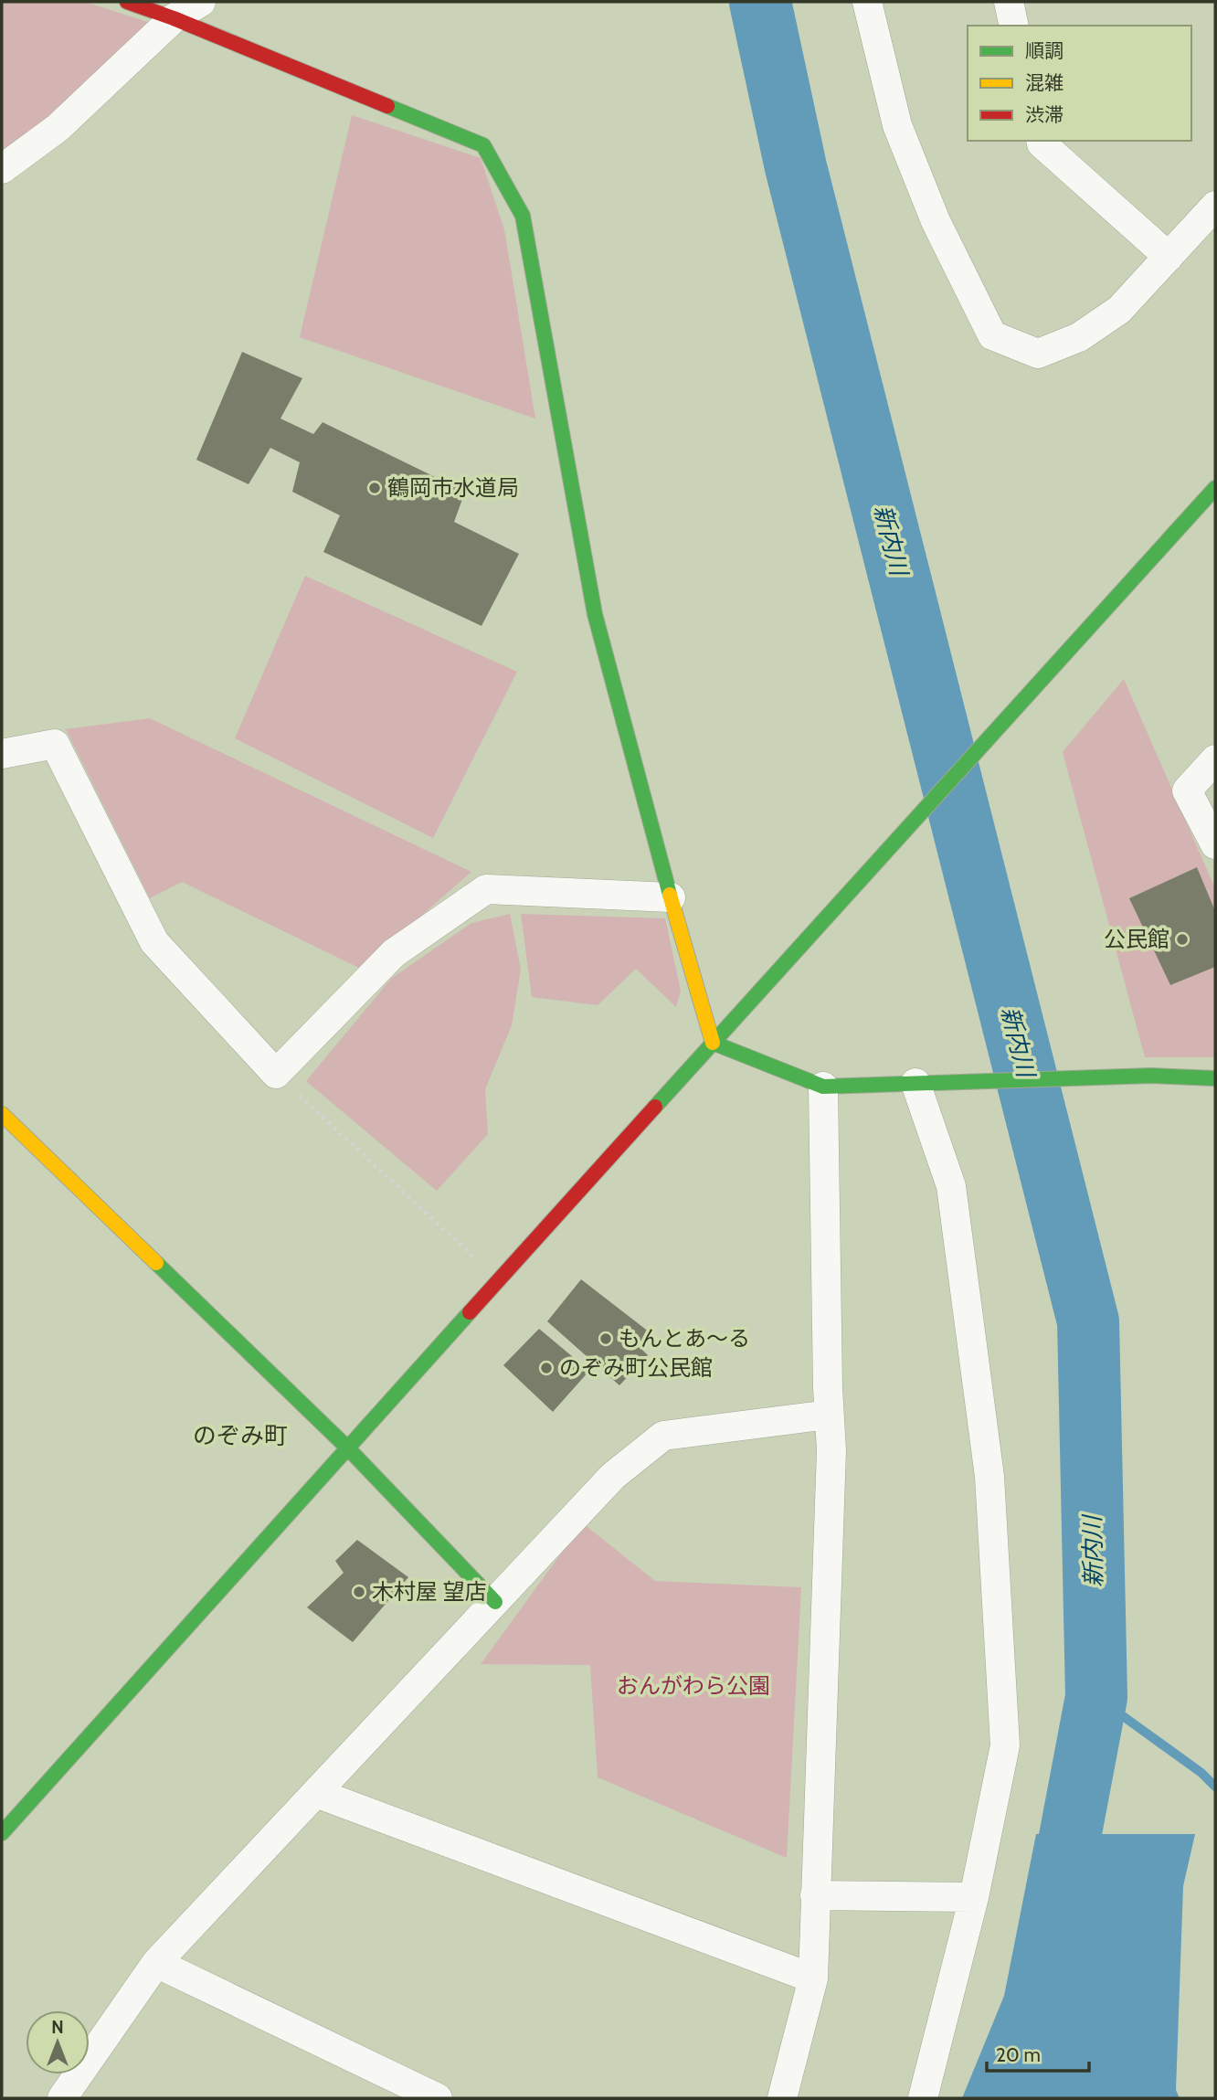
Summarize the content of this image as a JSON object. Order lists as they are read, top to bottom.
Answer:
{
  "districts": ["のぞみ町"],
  "water": ["新内川"],
  "parks": ["おんがわら公園"],
  "places": [
    "鶴岡市水道局",
    "公民館",
    "もんとあ～る",
    "のぞみ町公民館",
    "木村屋 望店"
  ],
  "legend": ["順調", "混雑", "渋滞"],
  "scale_bar": "20 m",
  "north": "top"
}
